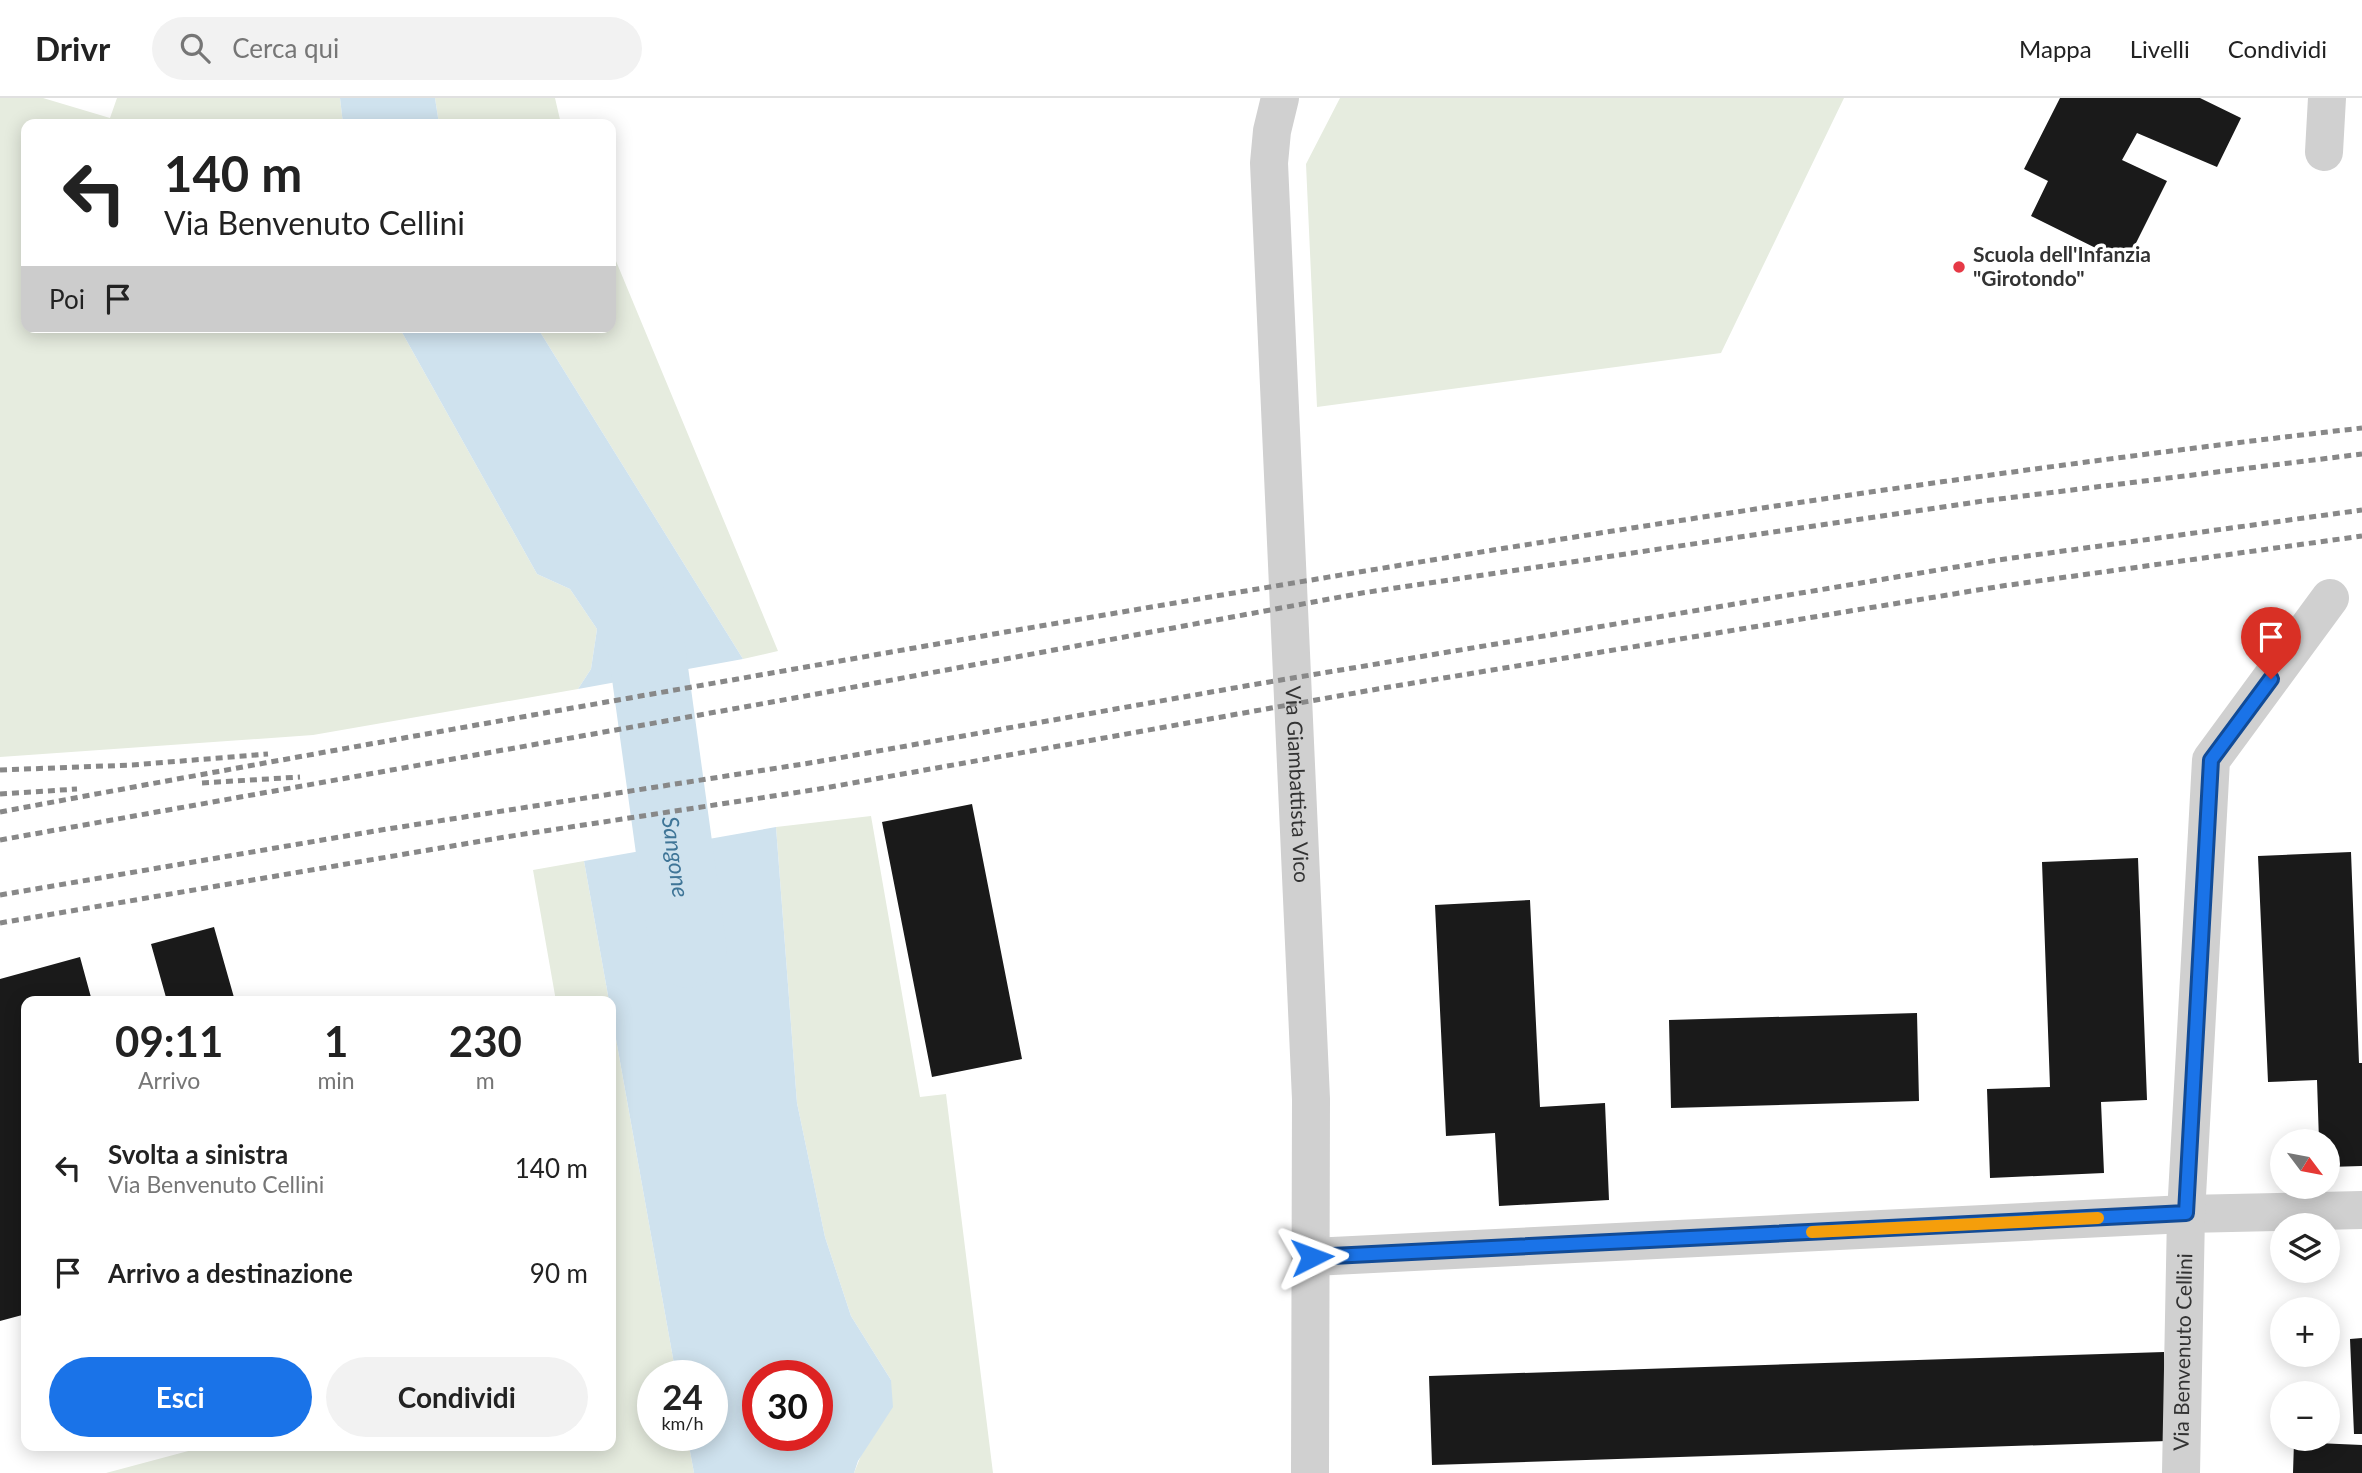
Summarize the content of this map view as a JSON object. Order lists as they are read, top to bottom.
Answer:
{
  "streets": {
    "street": ["Via Giambattista Vico", "Via Benvenuto Cellini"]
  },
  "water": ["Sangone"],
  "places": ["Scuola dell'Infanzia \"Girotondo\""],
  "north": "bottom right",
  "page": {
    "header": "Drivr",
    "search": "Cerca qui",
    "nav": ["Mappa", "Livelli", "Condividi"],
    "turn": ["140 m", "Via Benvenuto Cellini"],
    "then": "Poi",
    "eta": [
      "09:11",
      "Arrivo",
      "1",
      "min",
      "230",
      "m"
    ],
    "list": [
      {
        "name": "Svolta a sinistra",
        "note": "Via Benvenuto Cellini",
        "value": "140 m"
      },
      {
        "name": "Arrivo a destinazione",
        "value": "90 m"
      }
    ],
    "map_buttons": ["+", "−"],
    "buttons": ["Esci", "Condividi"],
    "speed": "24 km/h",
    "limit": "30"
  }
}
